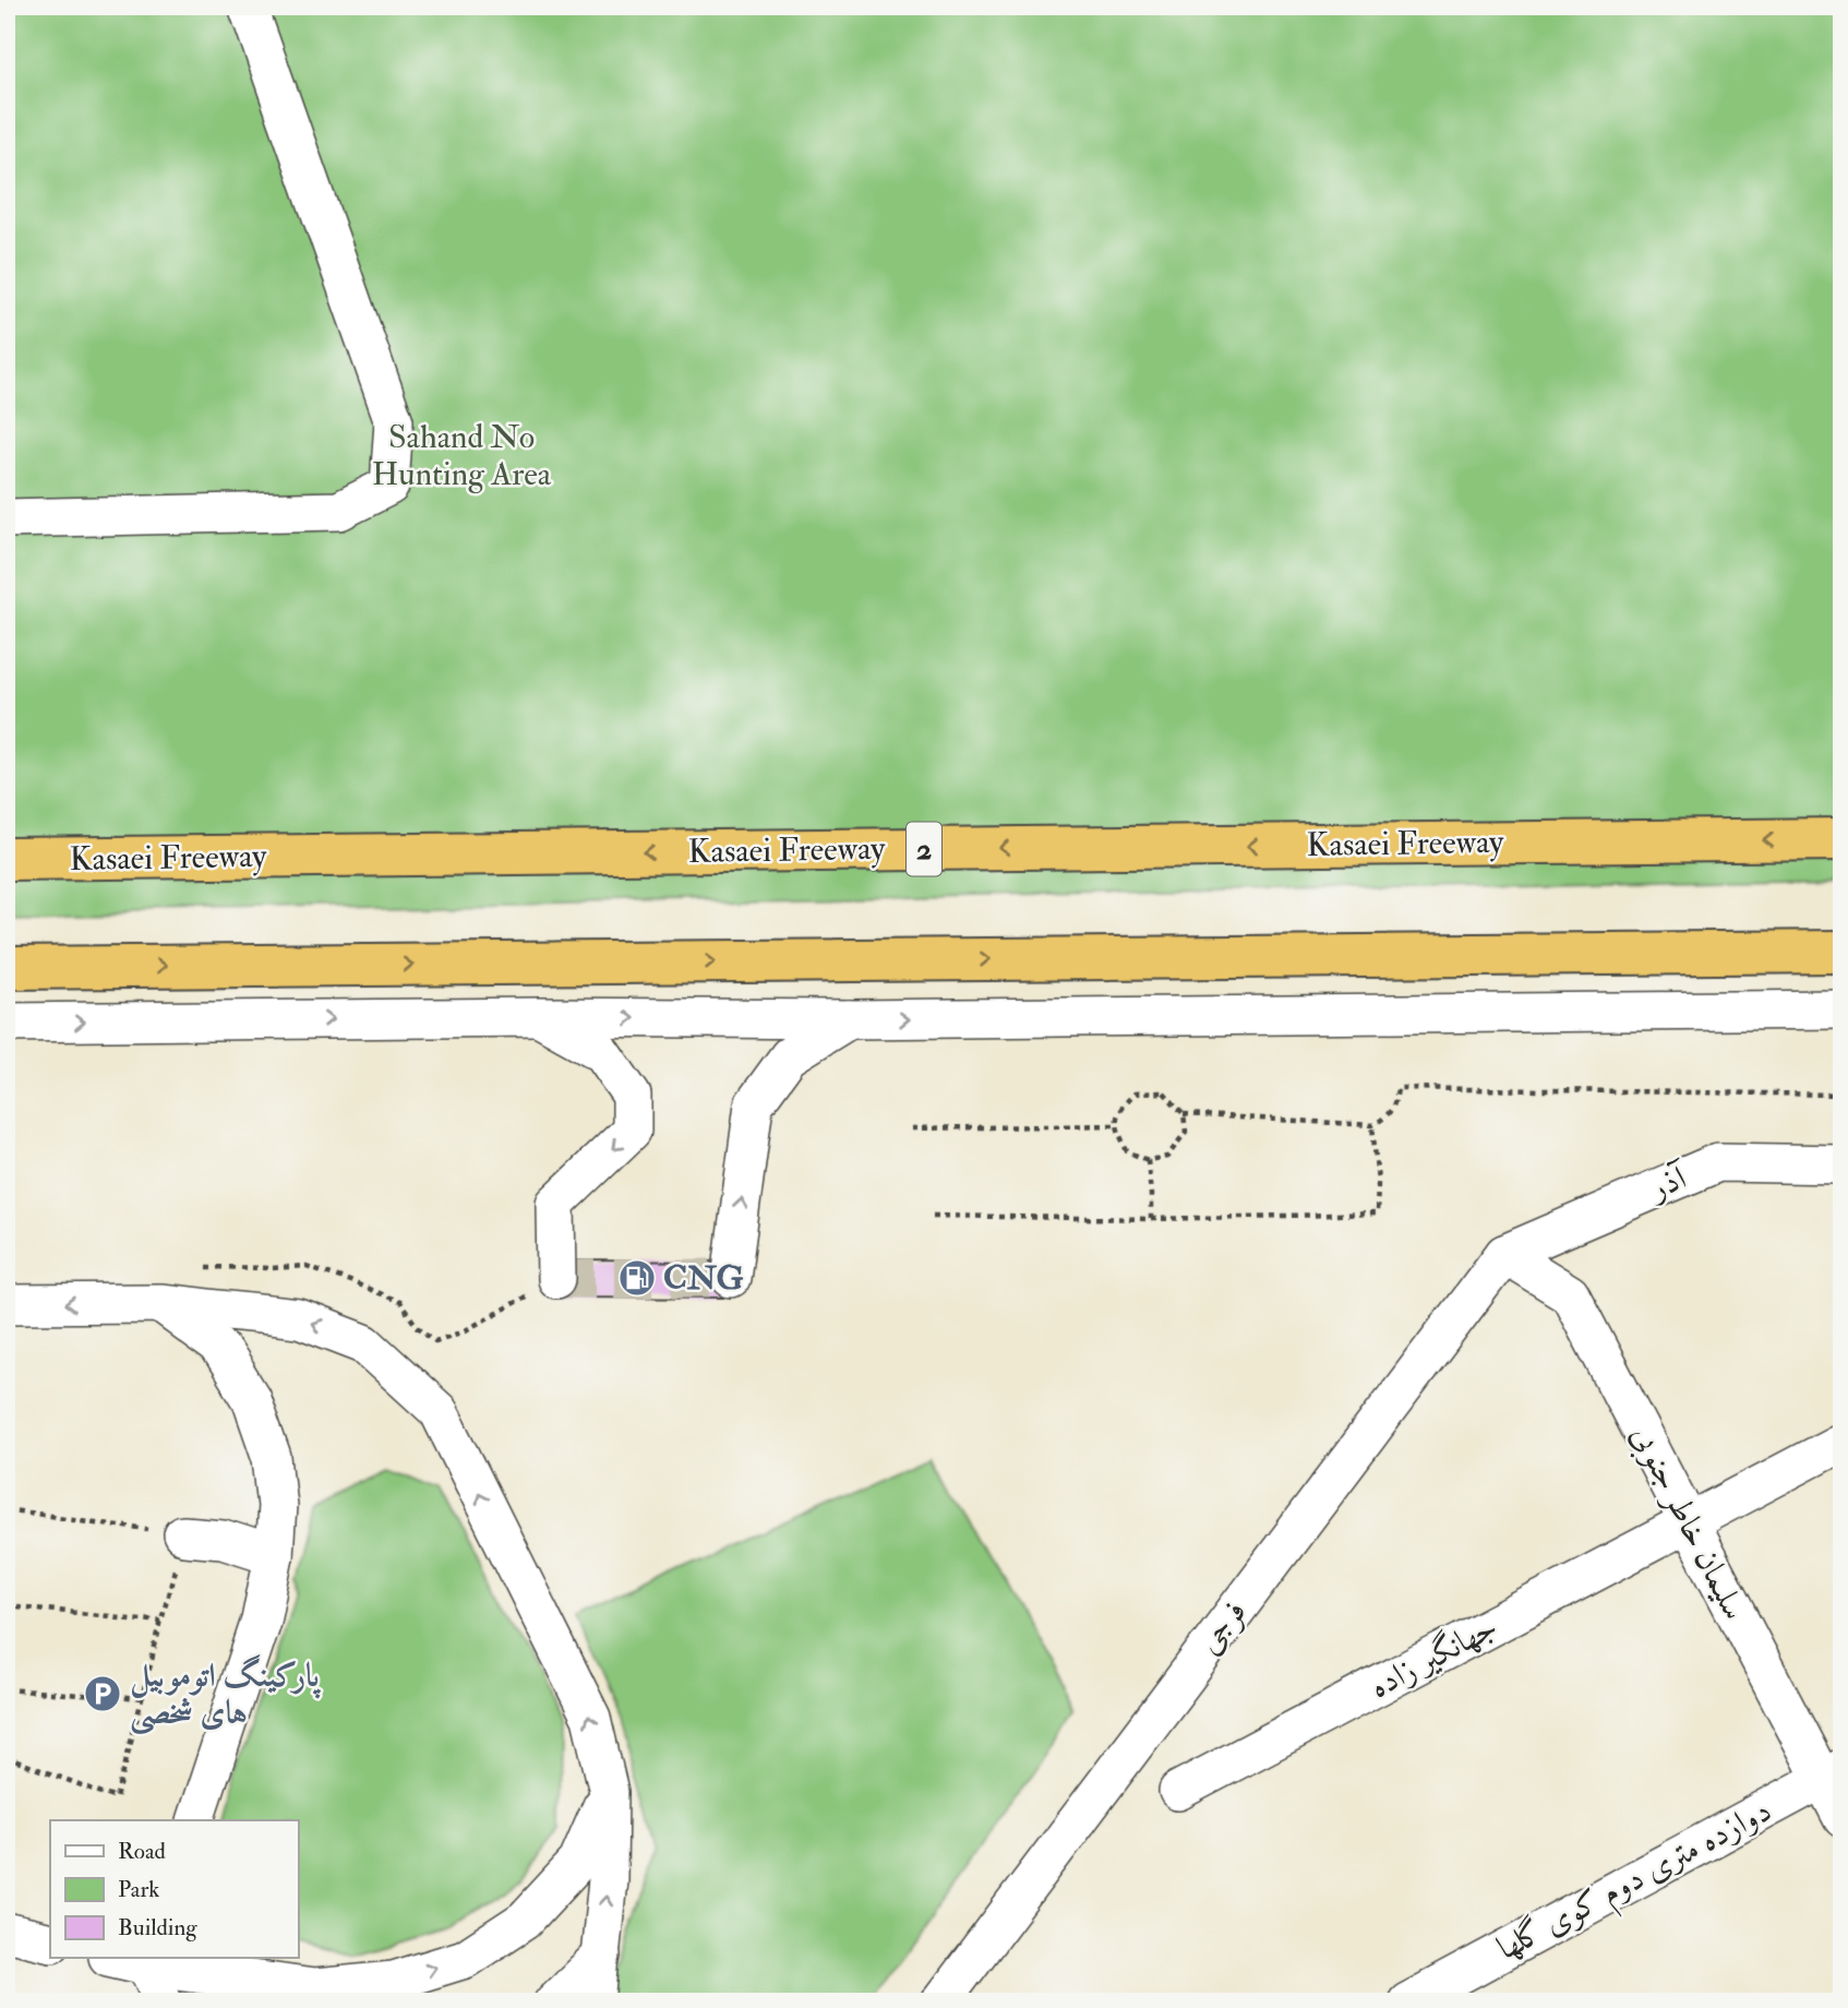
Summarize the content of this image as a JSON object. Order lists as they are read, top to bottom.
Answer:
{
  "streets": {
    "highway": ["Kasaei Freeway", "2"],
    "street": [
      "آذر",
      "سلیمان خاطر جنوبی",
      "فرجی",
      "جهانگیر زاده",
      "دوازده متری دوم کوی گلها"
    ]
  },
  "crossings": [
    ["آذر", "سلیمان خاطر جنوبی"],
    ["آذر", "فرجی"],
    ["سلیمان خاطر جنوبی", "فرجی"],
    ["سلیمان خاطر جنوبی", "جهانگیر زاده"],
    ["سلیمان خاطر جنوبی", "دوازده متری دوم کوی گلها"]
  ],
  "parks": ["Sahand No Hunting Area"],
  "places": {
    "fuel station": ["CNG"],
    "parking": ["پارکینگ اتوموبیل های شخصی"]
  },
  "legend": ["Road", "Park", "Building"]
}
